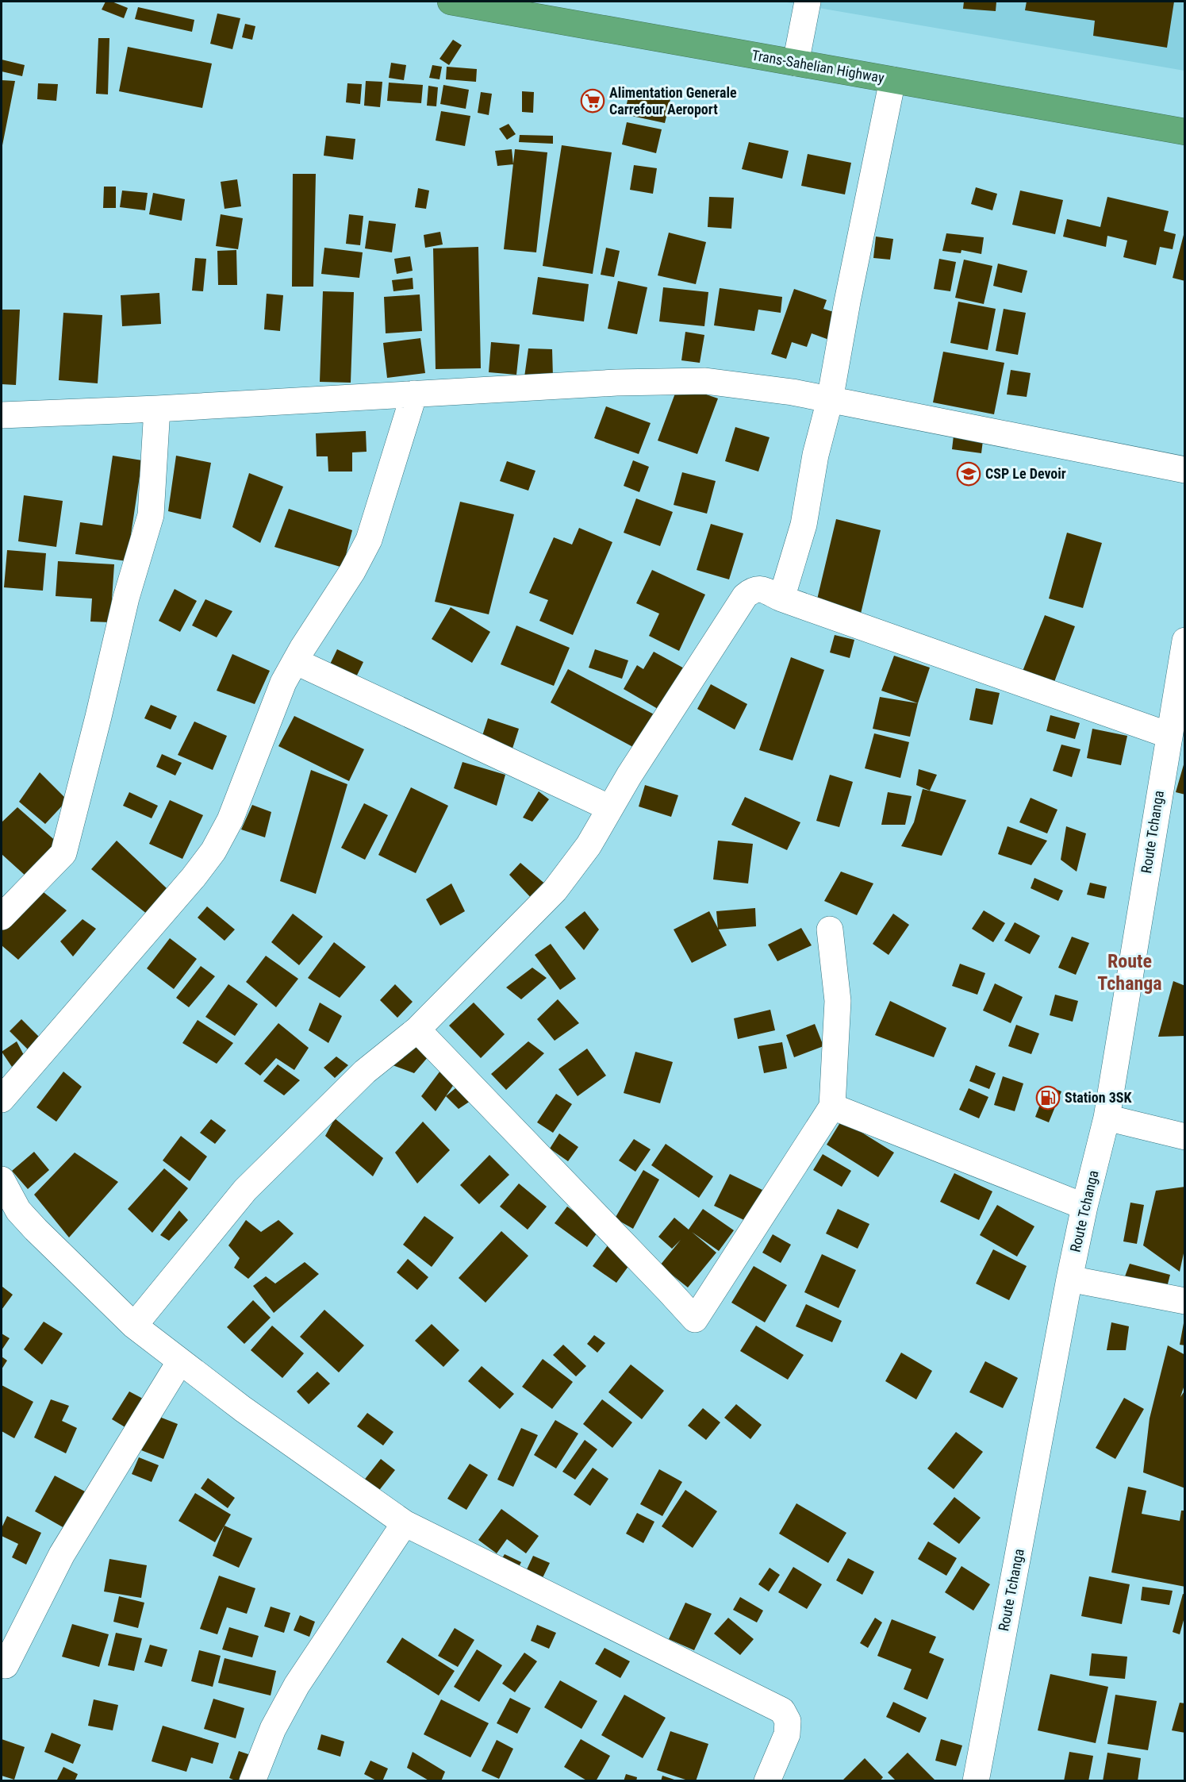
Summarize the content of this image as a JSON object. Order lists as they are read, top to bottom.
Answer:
{
  "streets": {
    "highway": ["Trans-Sahelian Highway"],
    "street": ["Route Tchanga"]
  },
  "districts": ["Route Tchanga"],
  "places": {
    "supermarket": ["Alimentation Generale Carrefour Aeroport"],
    "school or university": ["CSP Le Devoir"],
    "fuel station": ["Station 3SK"]
  }
}
